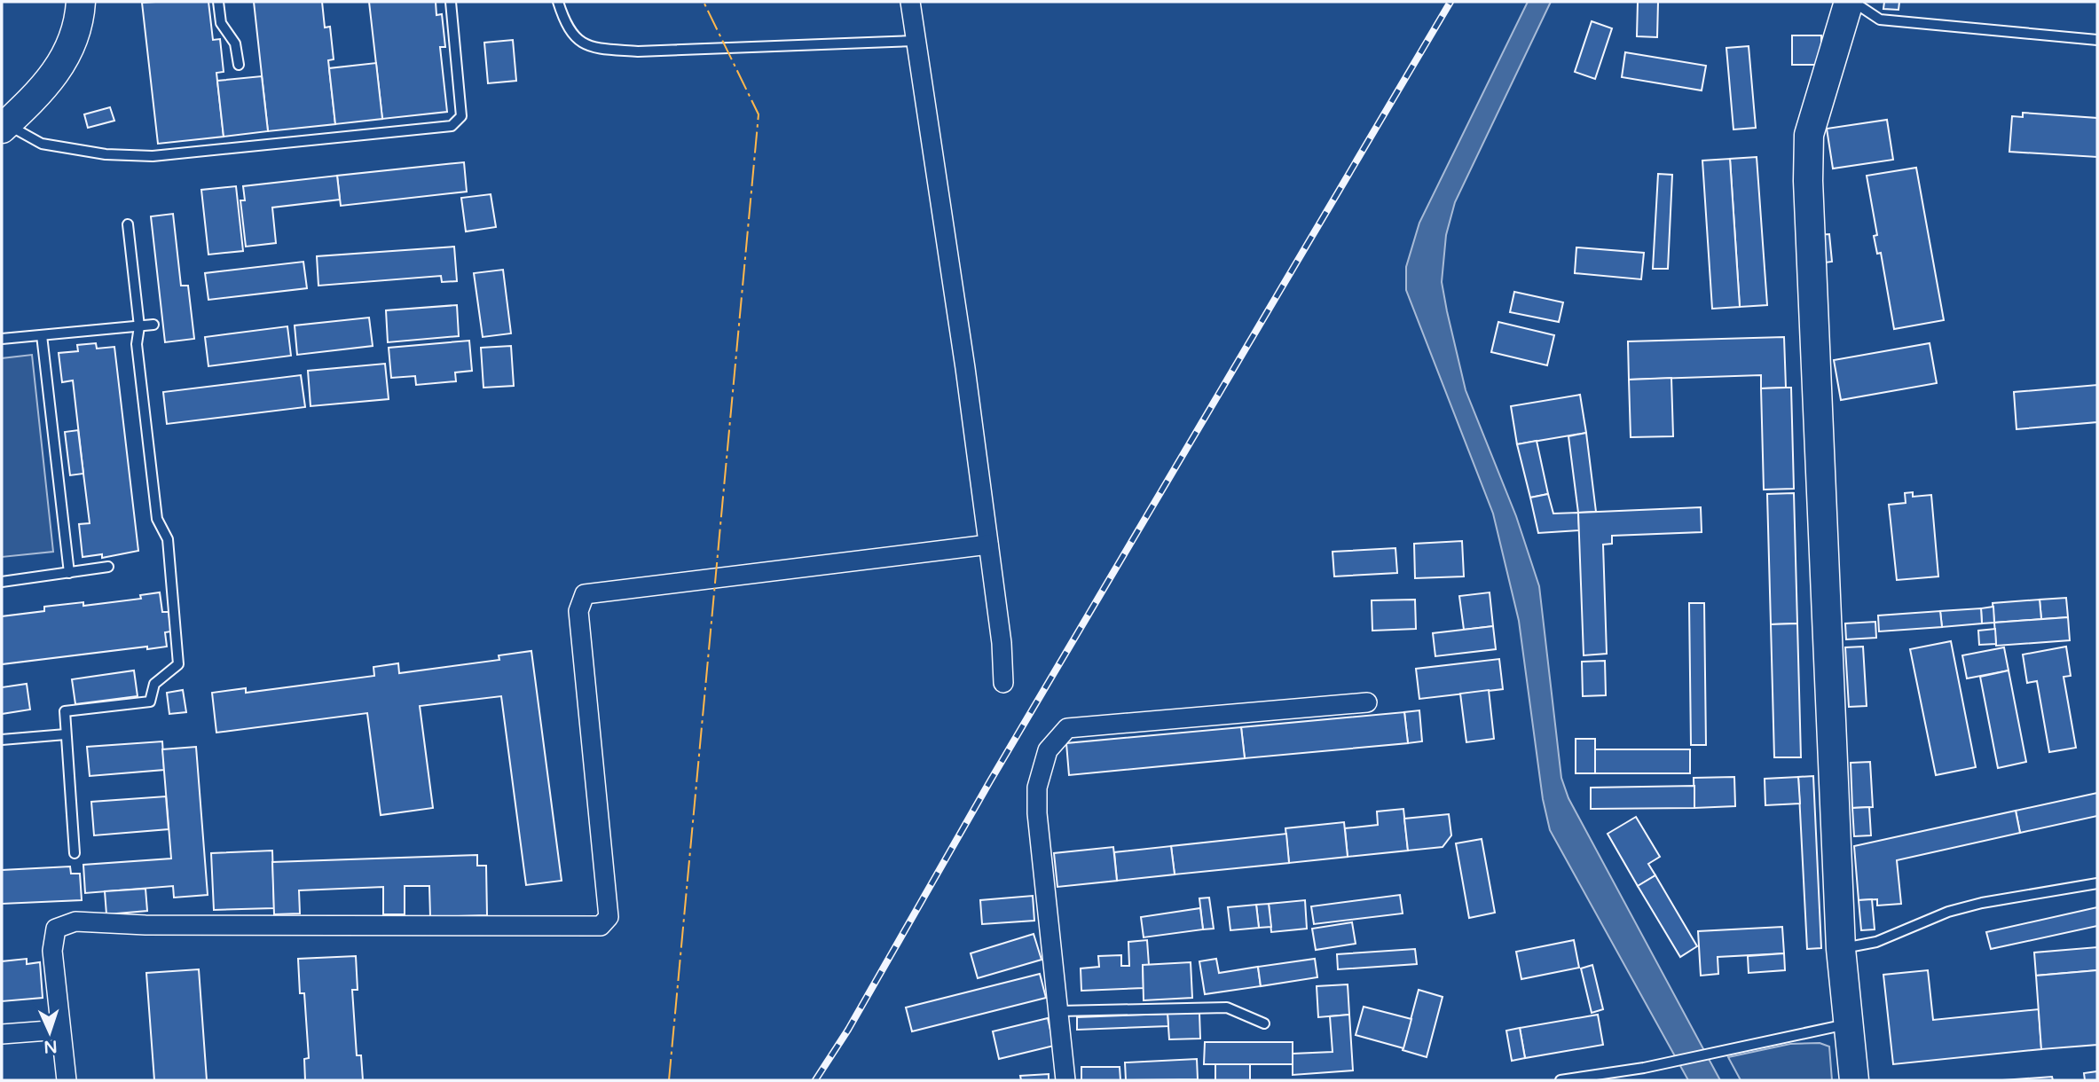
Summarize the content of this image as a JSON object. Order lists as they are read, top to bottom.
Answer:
{
  "north": "bottom"
}
